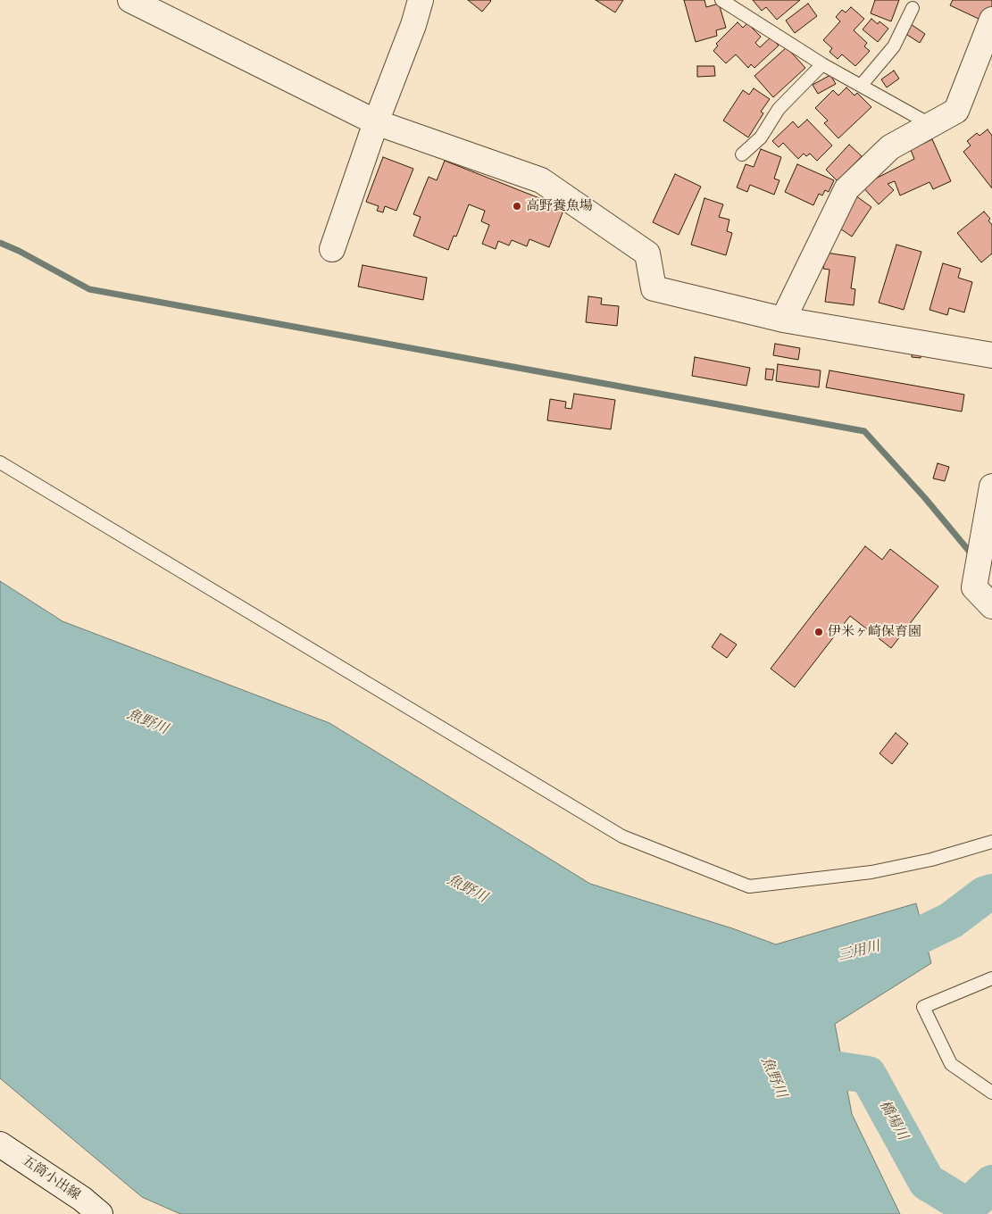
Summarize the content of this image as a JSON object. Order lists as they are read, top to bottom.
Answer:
{
  "streets": {
    "street": ["五筒小出線"]
  },
  "water": ["魚野川", "三用川", "橋場川"],
  "places": ["高野養魚場", "伊米ヶ崎保育園"]
}
